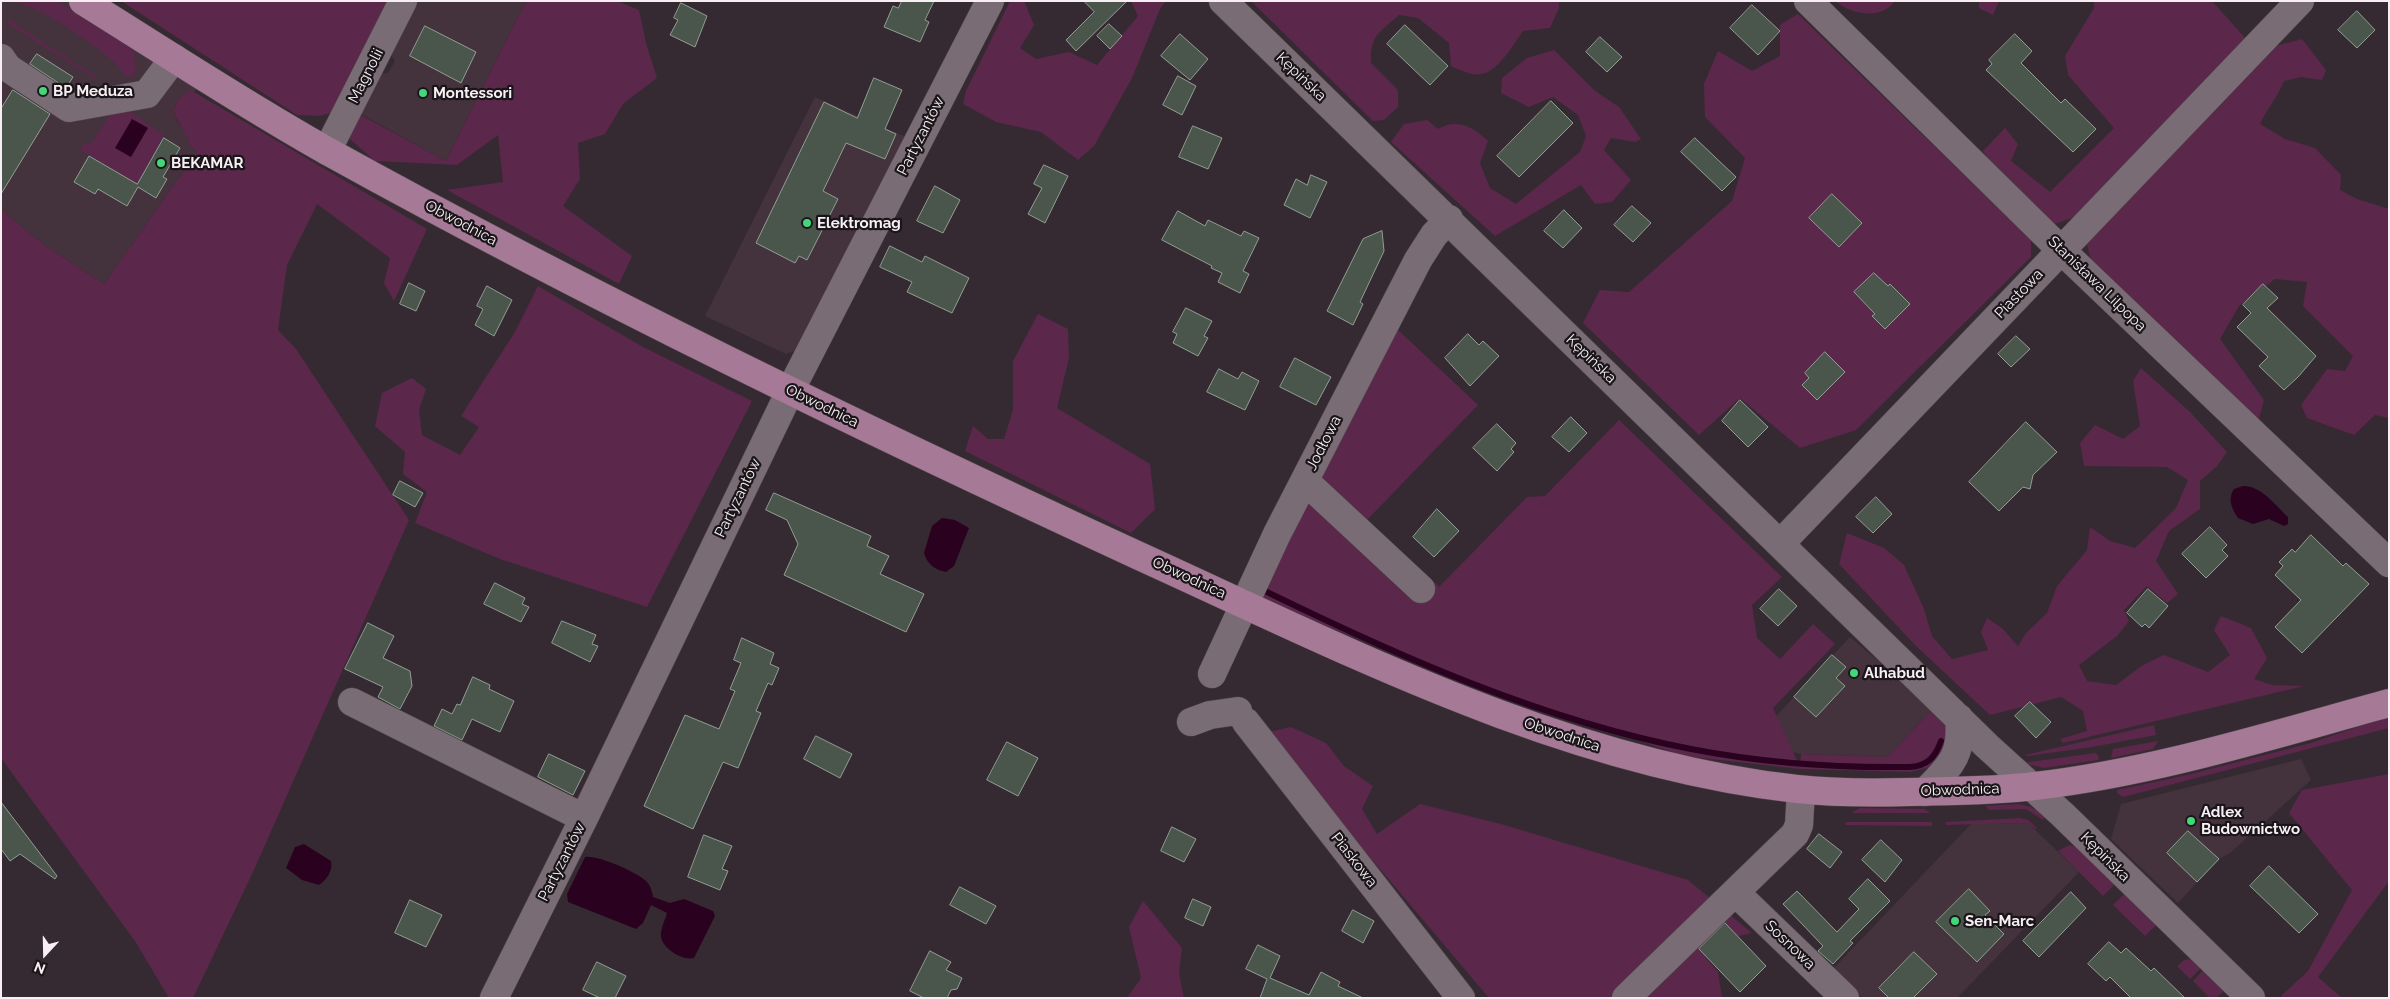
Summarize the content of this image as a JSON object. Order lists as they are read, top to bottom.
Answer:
{
  "streets": {
    "main road": ["Obwodnica"],
    "street": [
      "Magnolii",
      "Kępińska",
      "Partyzantów",
      "Stanisława Lilpopa",
      "Piastowa",
      "Jodłowa",
      "Piaskowa",
      "Sosnowa"
    ]
  },
  "crossings": [
    ["Magnolii", "Obwodnica"],
    ["Kępińska", "Obwodnica"],
    ["Kępińska", "Piastowa"],
    ["Kępińska", "Jodłowa"],
    ["Partyzantów", "Obwodnica"],
    ["Obwodnica", "Jodłowa"],
    ["Stanisława Lilpopa", "Piastowa"]
  ],
  "places": [
    "BP Meduza",
    "Montessori",
    "BEKAMAR",
    "Elektromag",
    "Alhabud",
    "Adlex Budownictwo",
    "Sen-Marc"
  ],
  "north": "bottom"
}
